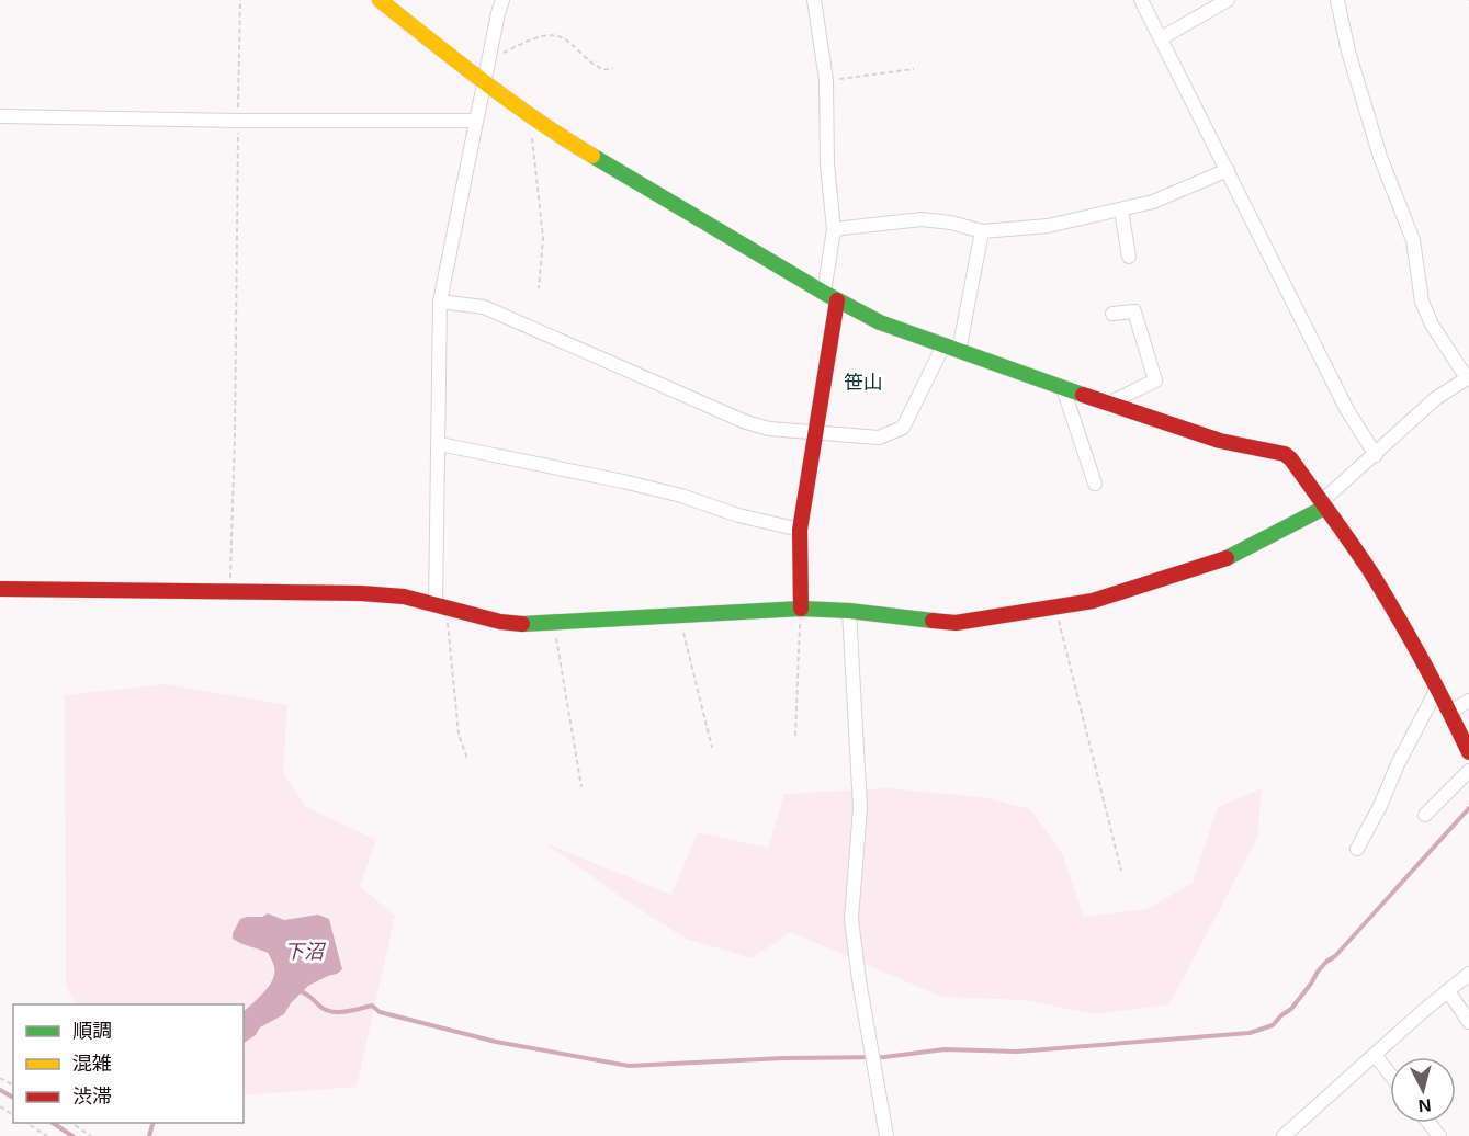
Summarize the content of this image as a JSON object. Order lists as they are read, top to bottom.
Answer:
{
  "districts": ["笹山"],
  "water": ["下沼"],
  "legend": ["順調", "混雑", "渋滞"],
  "north": "bottom"
}
